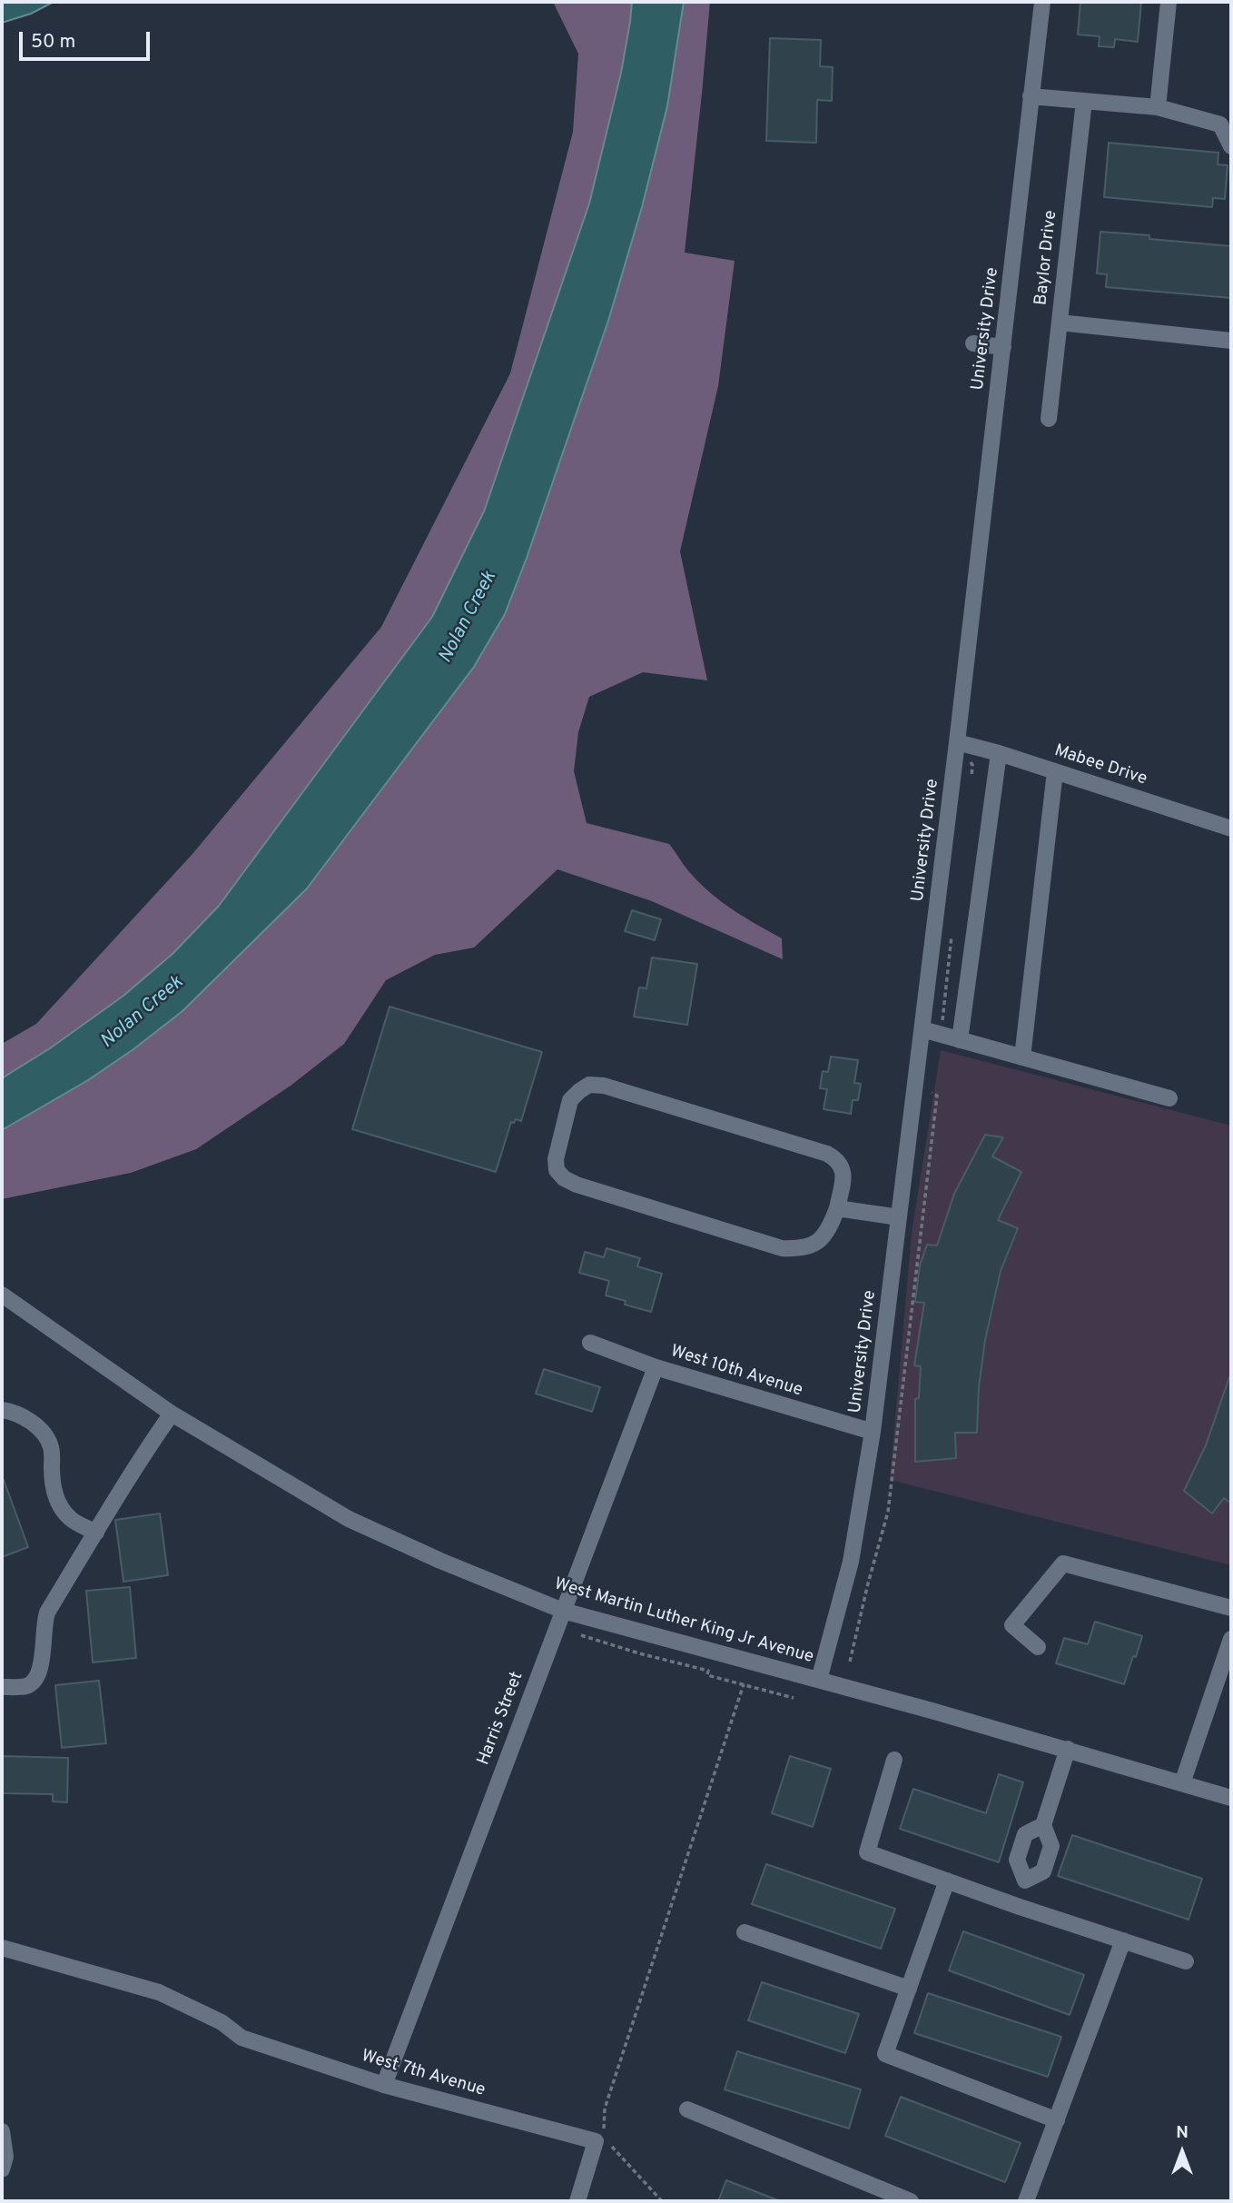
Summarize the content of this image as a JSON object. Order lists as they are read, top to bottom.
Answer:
{
  "streets": {
    "street": [
      "Baylor Drive",
      "University Drive",
      "Mabee Drive",
      "West 10th Avenue",
      "West Martin Luther King Jr Avenue",
      "Harris Street",
      "West 7th Avenue"
    ]
  },
  "crossings": [
    ["University Drive", "Mabee Drive"],
    ["University Drive", "West 10th Avenue"],
    ["University Drive", "West Martin Luther King Jr Avenue"],
    ["West 10th Avenue", "Harris Street"],
    ["West Martin Luther King Jr Avenue", "Harris Street"],
    ["Harris Street", "West 7th Avenue"]
  ],
  "water": ["Nolan Creek"],
  "scale_bar": "50 m",
  "north": "top"
}
